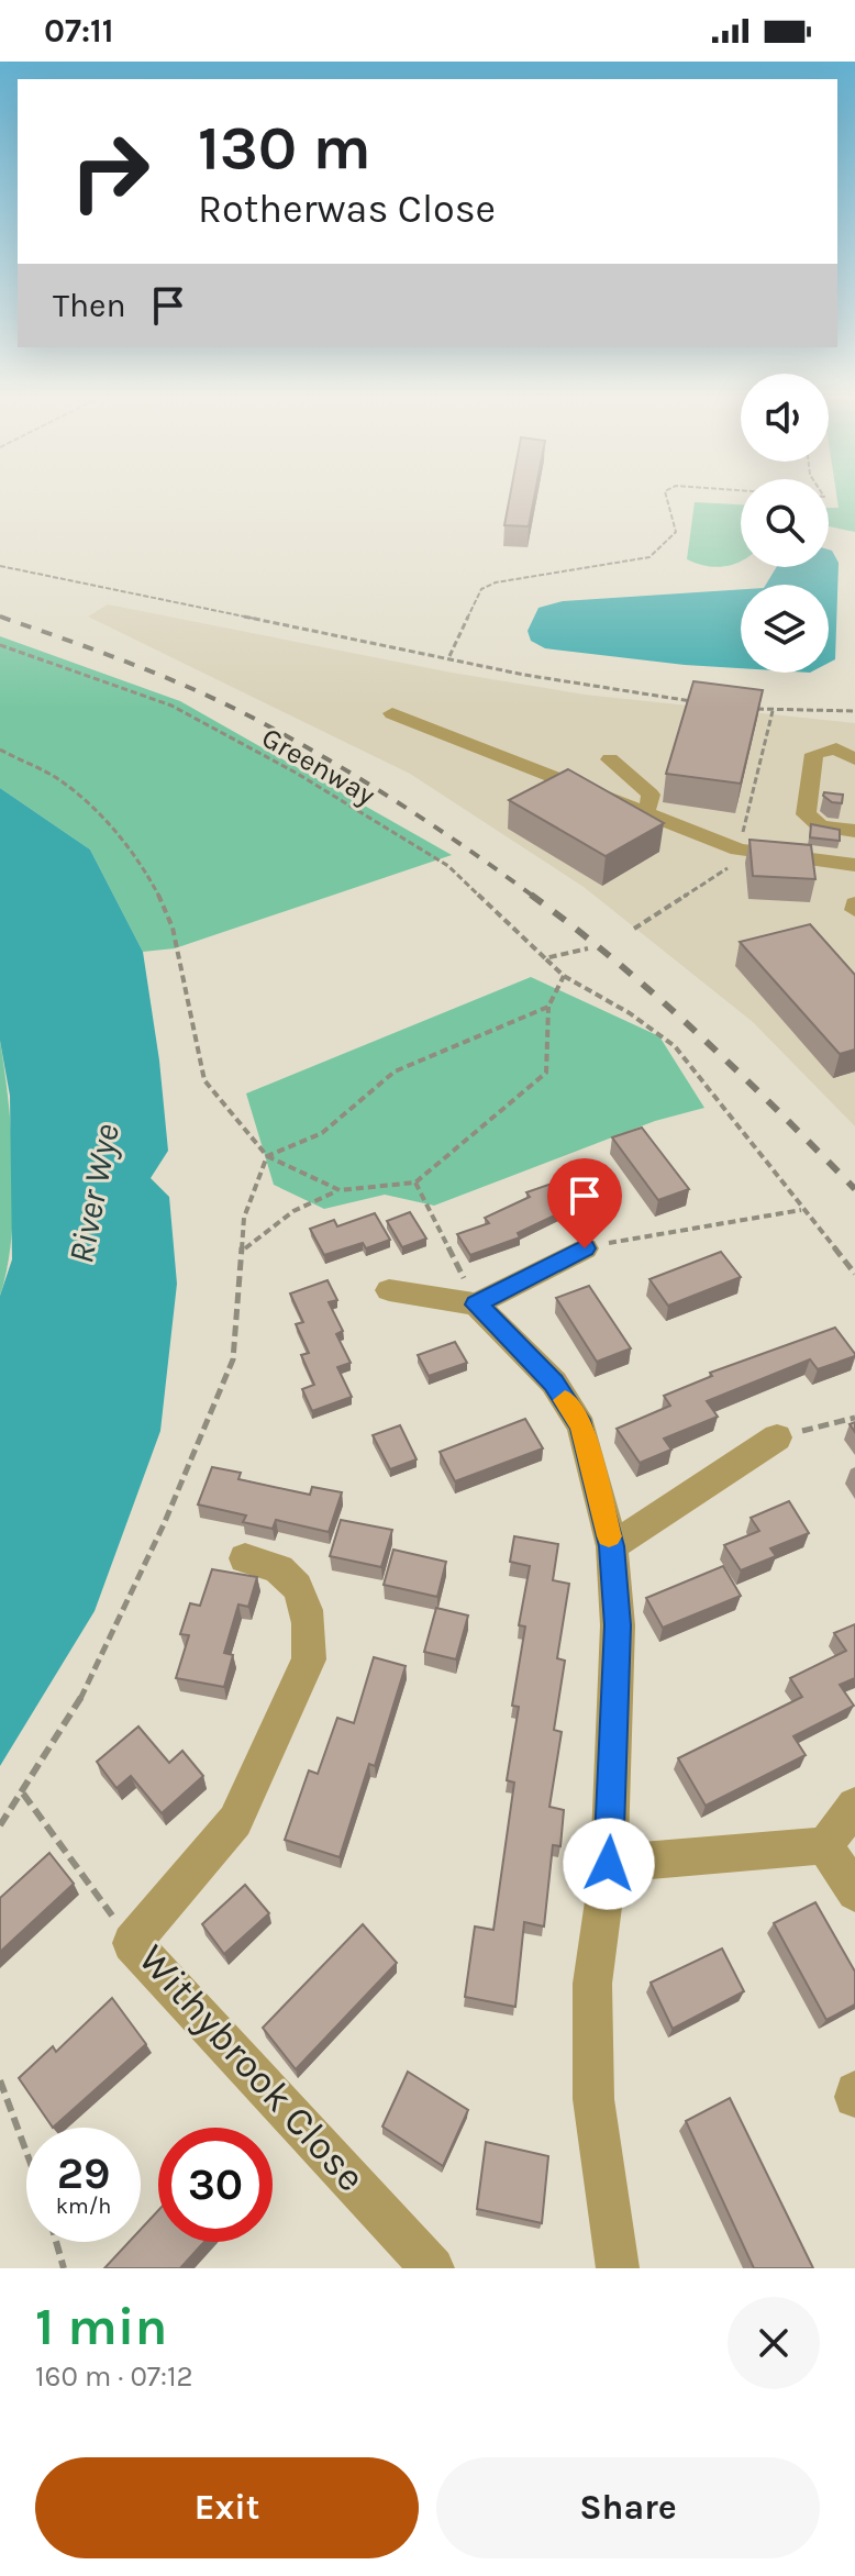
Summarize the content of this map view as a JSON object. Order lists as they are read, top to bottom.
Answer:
{
  "streets": {
    "street": ["Withybrook Close"],
    "path": ["Greenway"]
  },
  "water": ["River Wye"],
  "page": {
    "status": "07:11",
    "turn": ["130 m", "Rotherwas Close"],
    "then": "Then",
    "speed": "29 km/h",
    "limit": "30",
    "heading": ["1 min", "160 m · 07:12"],
    "buttons": ["Exit", "Share"]
  }
}
